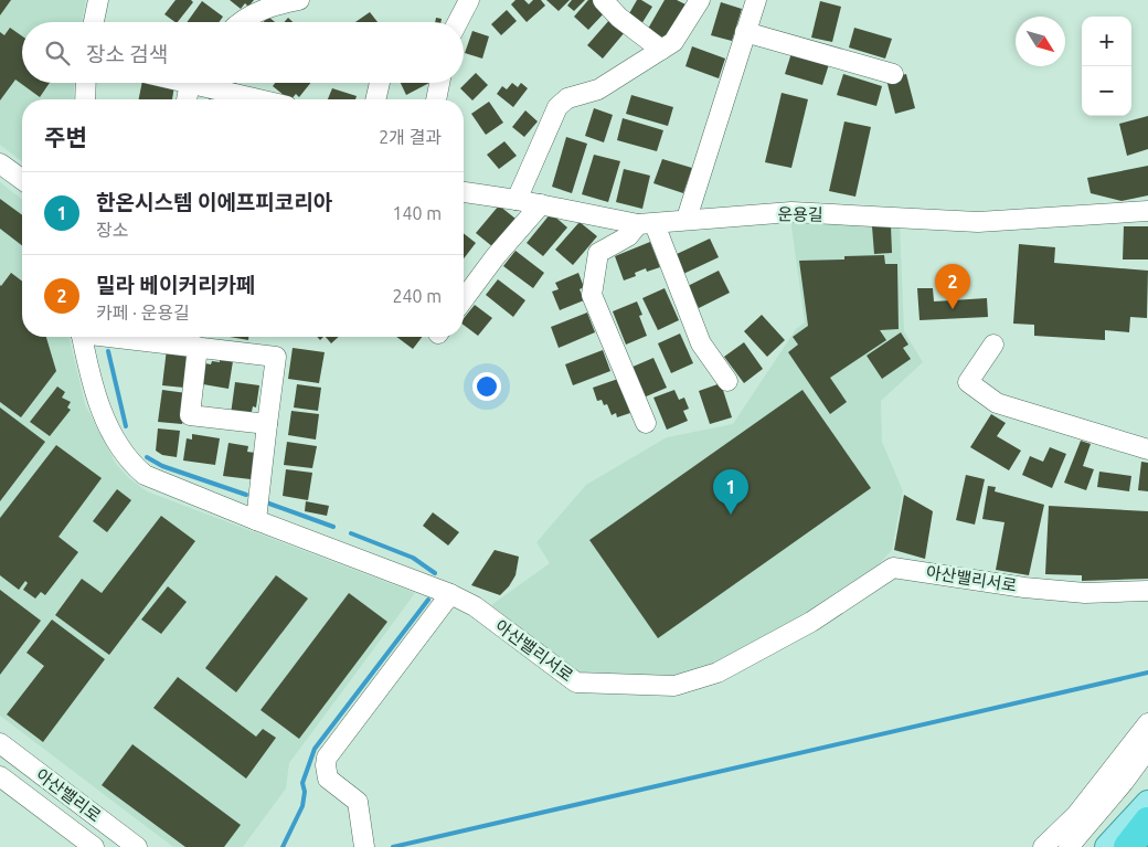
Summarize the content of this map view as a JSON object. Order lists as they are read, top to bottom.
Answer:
{
  "streets": {
    "street": ["운용길", "아산밸리서로", "아산밸리로"]
  },
  "north": "bottom right",
  "page": {
    "map_buttons": ["+", "−"],
    "search": "장소 검색",
    "heading": ["주변", "2개 결과"],
    "list": [
      {
        "mark": "1",
        "name": "한온시스템 이에프피코리아",
        "note": "장소",
        "value": "140 m"
      },
      {
        "mark": "2",
        "name": "밀라 베이커리카페",
        "note": "카페 · 운용길",
        "value": "240 m"
      }
    ],
    "pins": ["2", "1"]
  }
}
